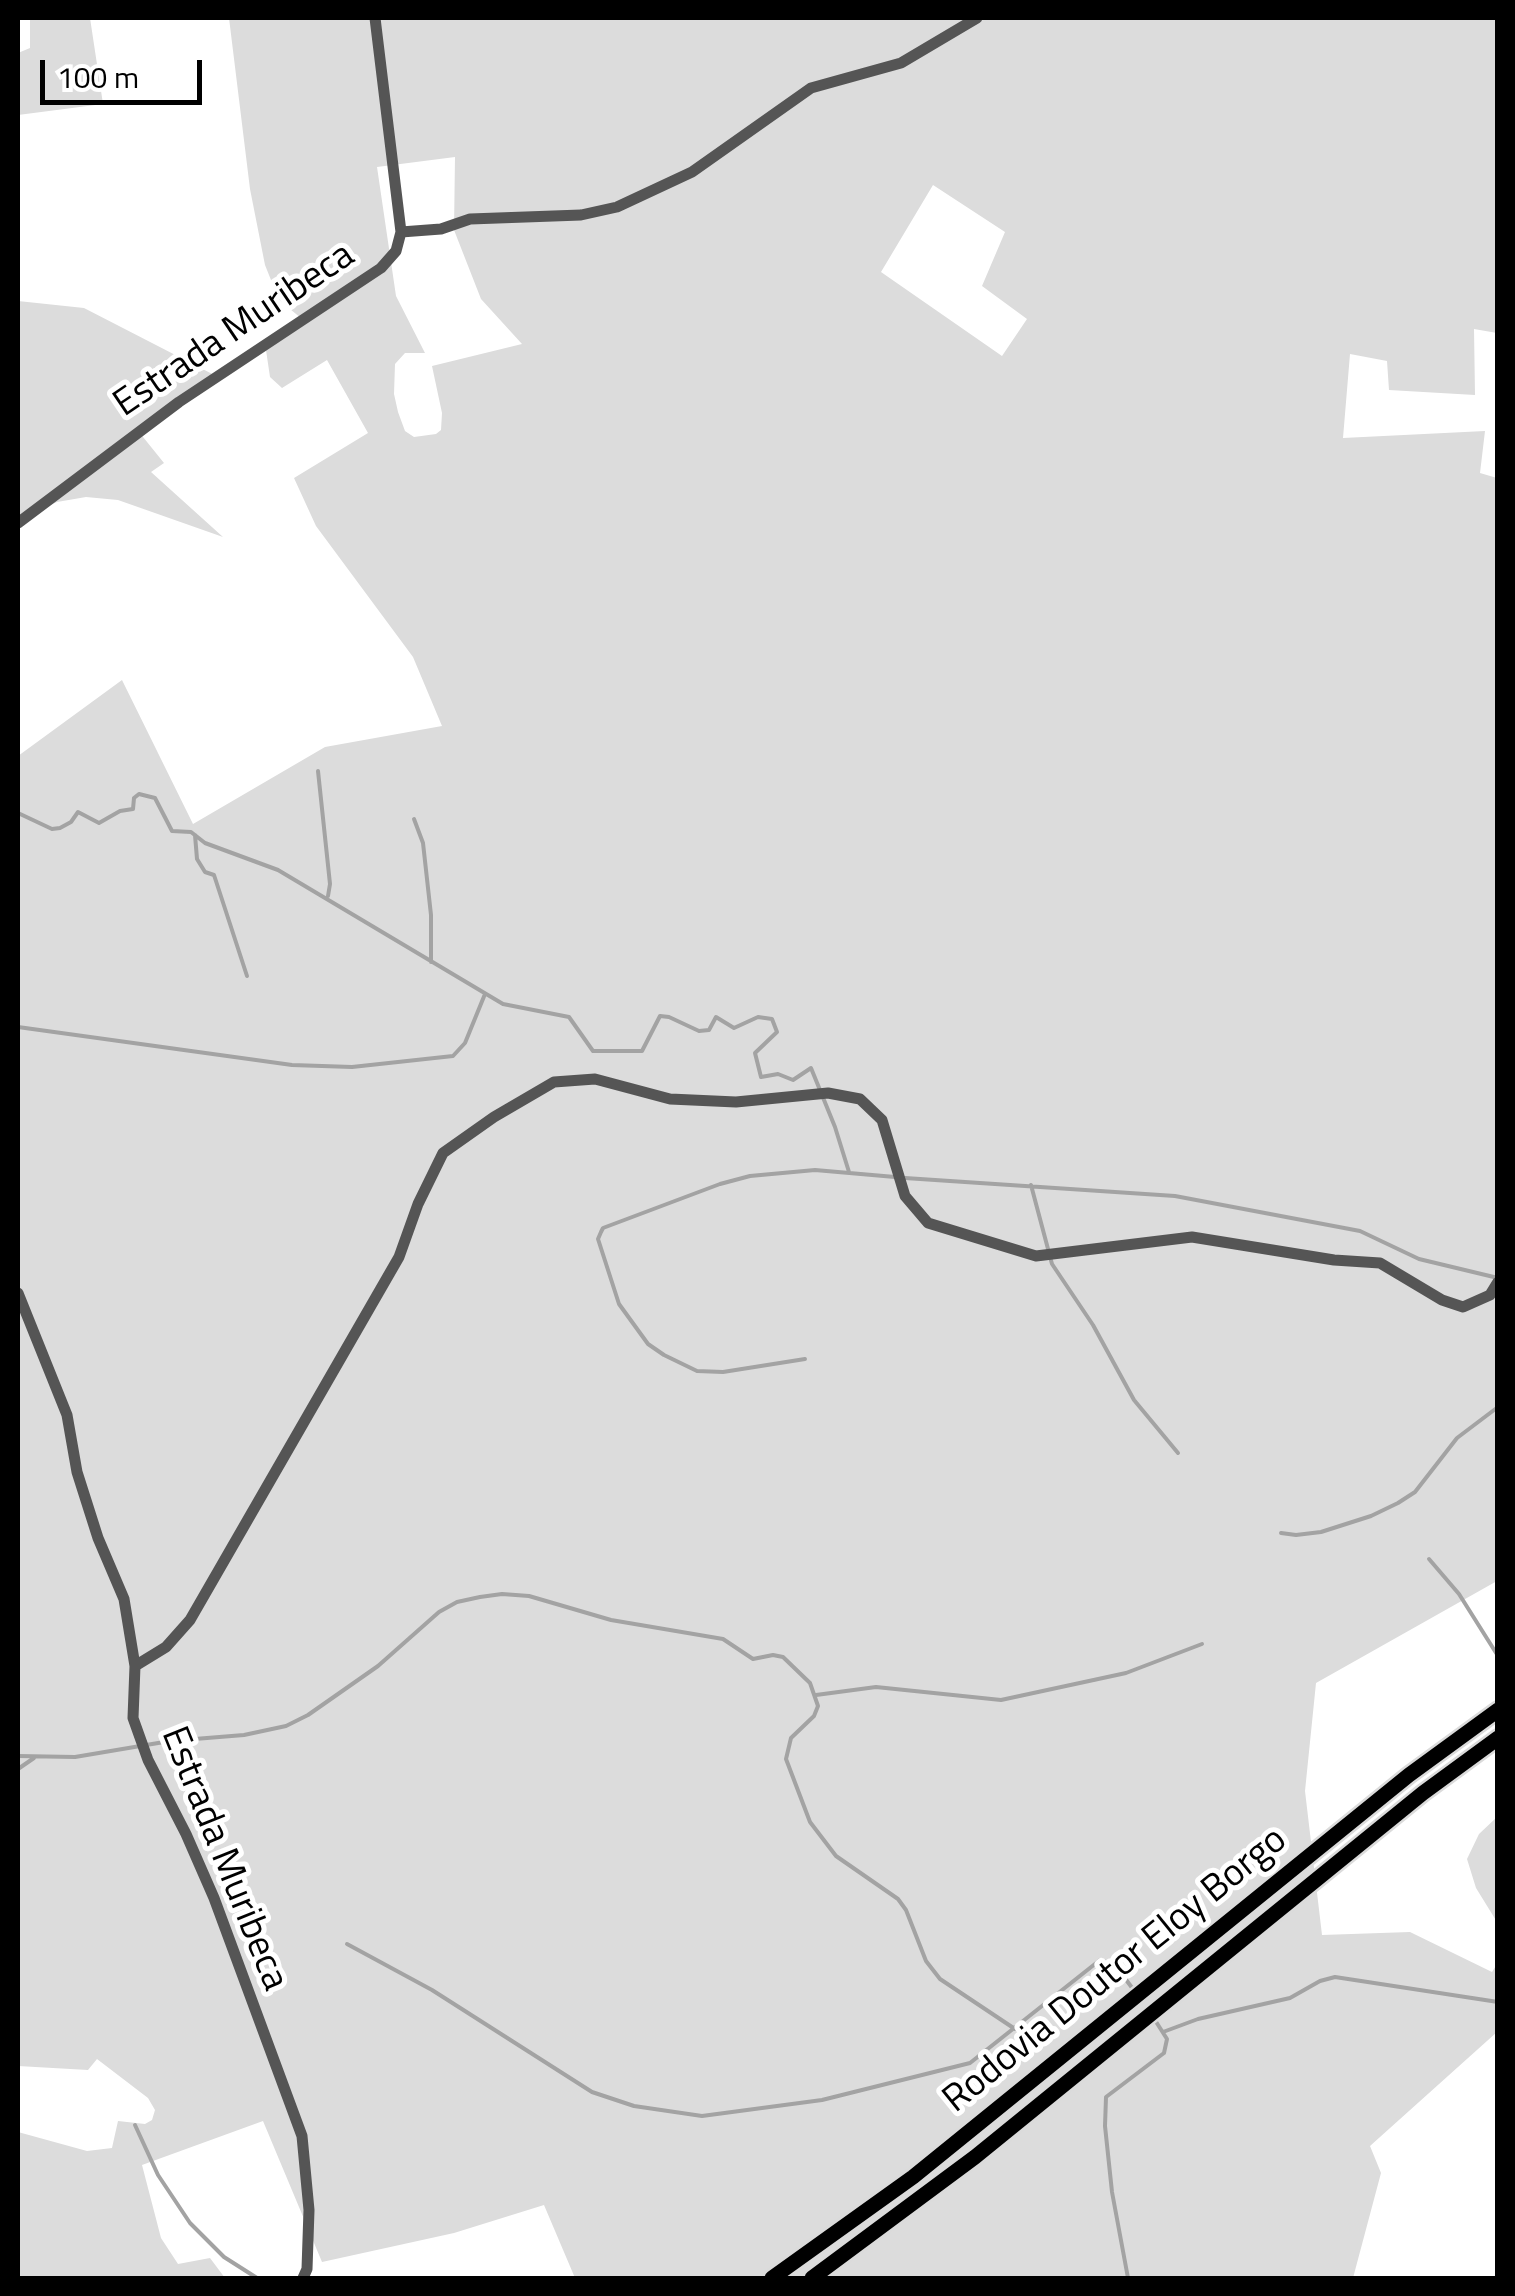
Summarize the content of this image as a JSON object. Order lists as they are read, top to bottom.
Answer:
{
  "streets": {
    "highway": ["Rodovia Doutor Eloy Borgo"],
    "street": ["Estrada Muribeca"]
  },
  "scale_bar": "100 m"
}
